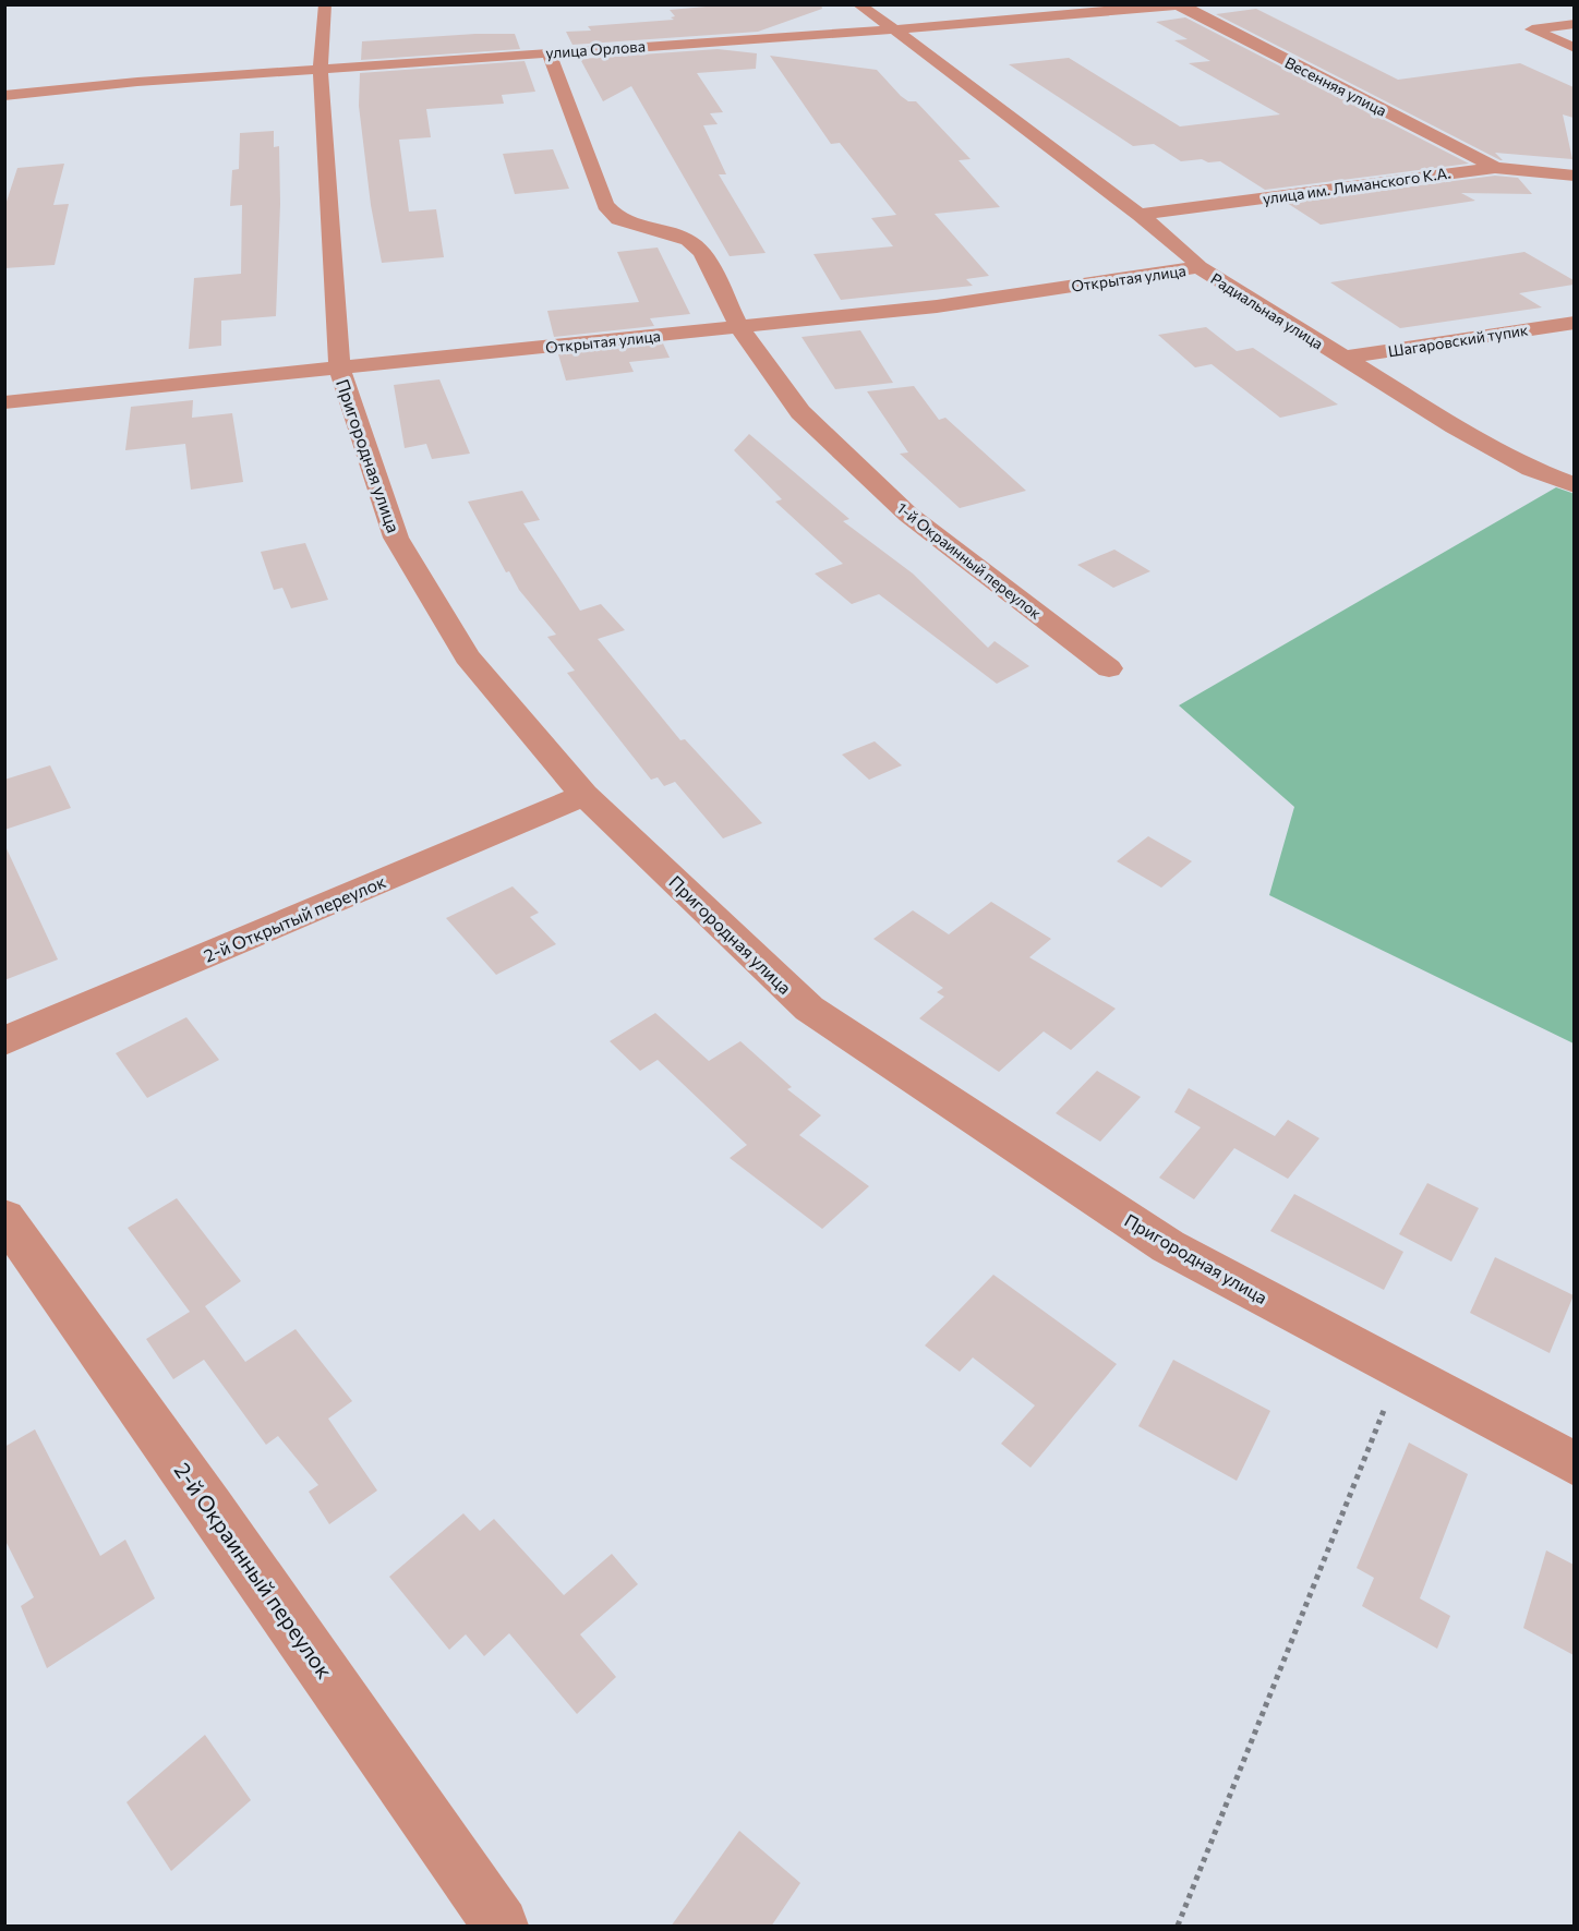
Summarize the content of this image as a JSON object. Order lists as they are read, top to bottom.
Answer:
{
  "streets": {
    "street": [
      "улица Орлова",
      "Весенняя улица",
      "улица им. Лиманского К.А.",
      "Открытая улица",
      "Радиальная улица",
      "Шагаровский тупик",
      "Пригородная улица",
      "1-й Окраинный переулок",
      "2-й Открытый переулок",
      "2-й Окраинный переулок"
    ]
  },
  "crossings": [
    ["улица Орлова", "Весенняя улица"],
    ["улица Орлова", "Радиальная улица"],
    ["улица Орлова", "Пригородная улица"],
    ["улица Орлова", "1-й Окраинный переулок"],
    ["Весенняя улица", "улица им. Лиманского К.А."],
    ["улица им. Лиманского К.А.", "Радиальная улица"],
    ["Открытая улица", "Радиальная улица"],
    ["Открытая улица", "Пригородная улица"],
    ["Открытая улица", "1-й Окраинный переулок"],
    ["Радиальная улица", "Шагаровский тупик"],
    ["Пригородная улица", "2-й Открытый переулок"]
  ]
}
